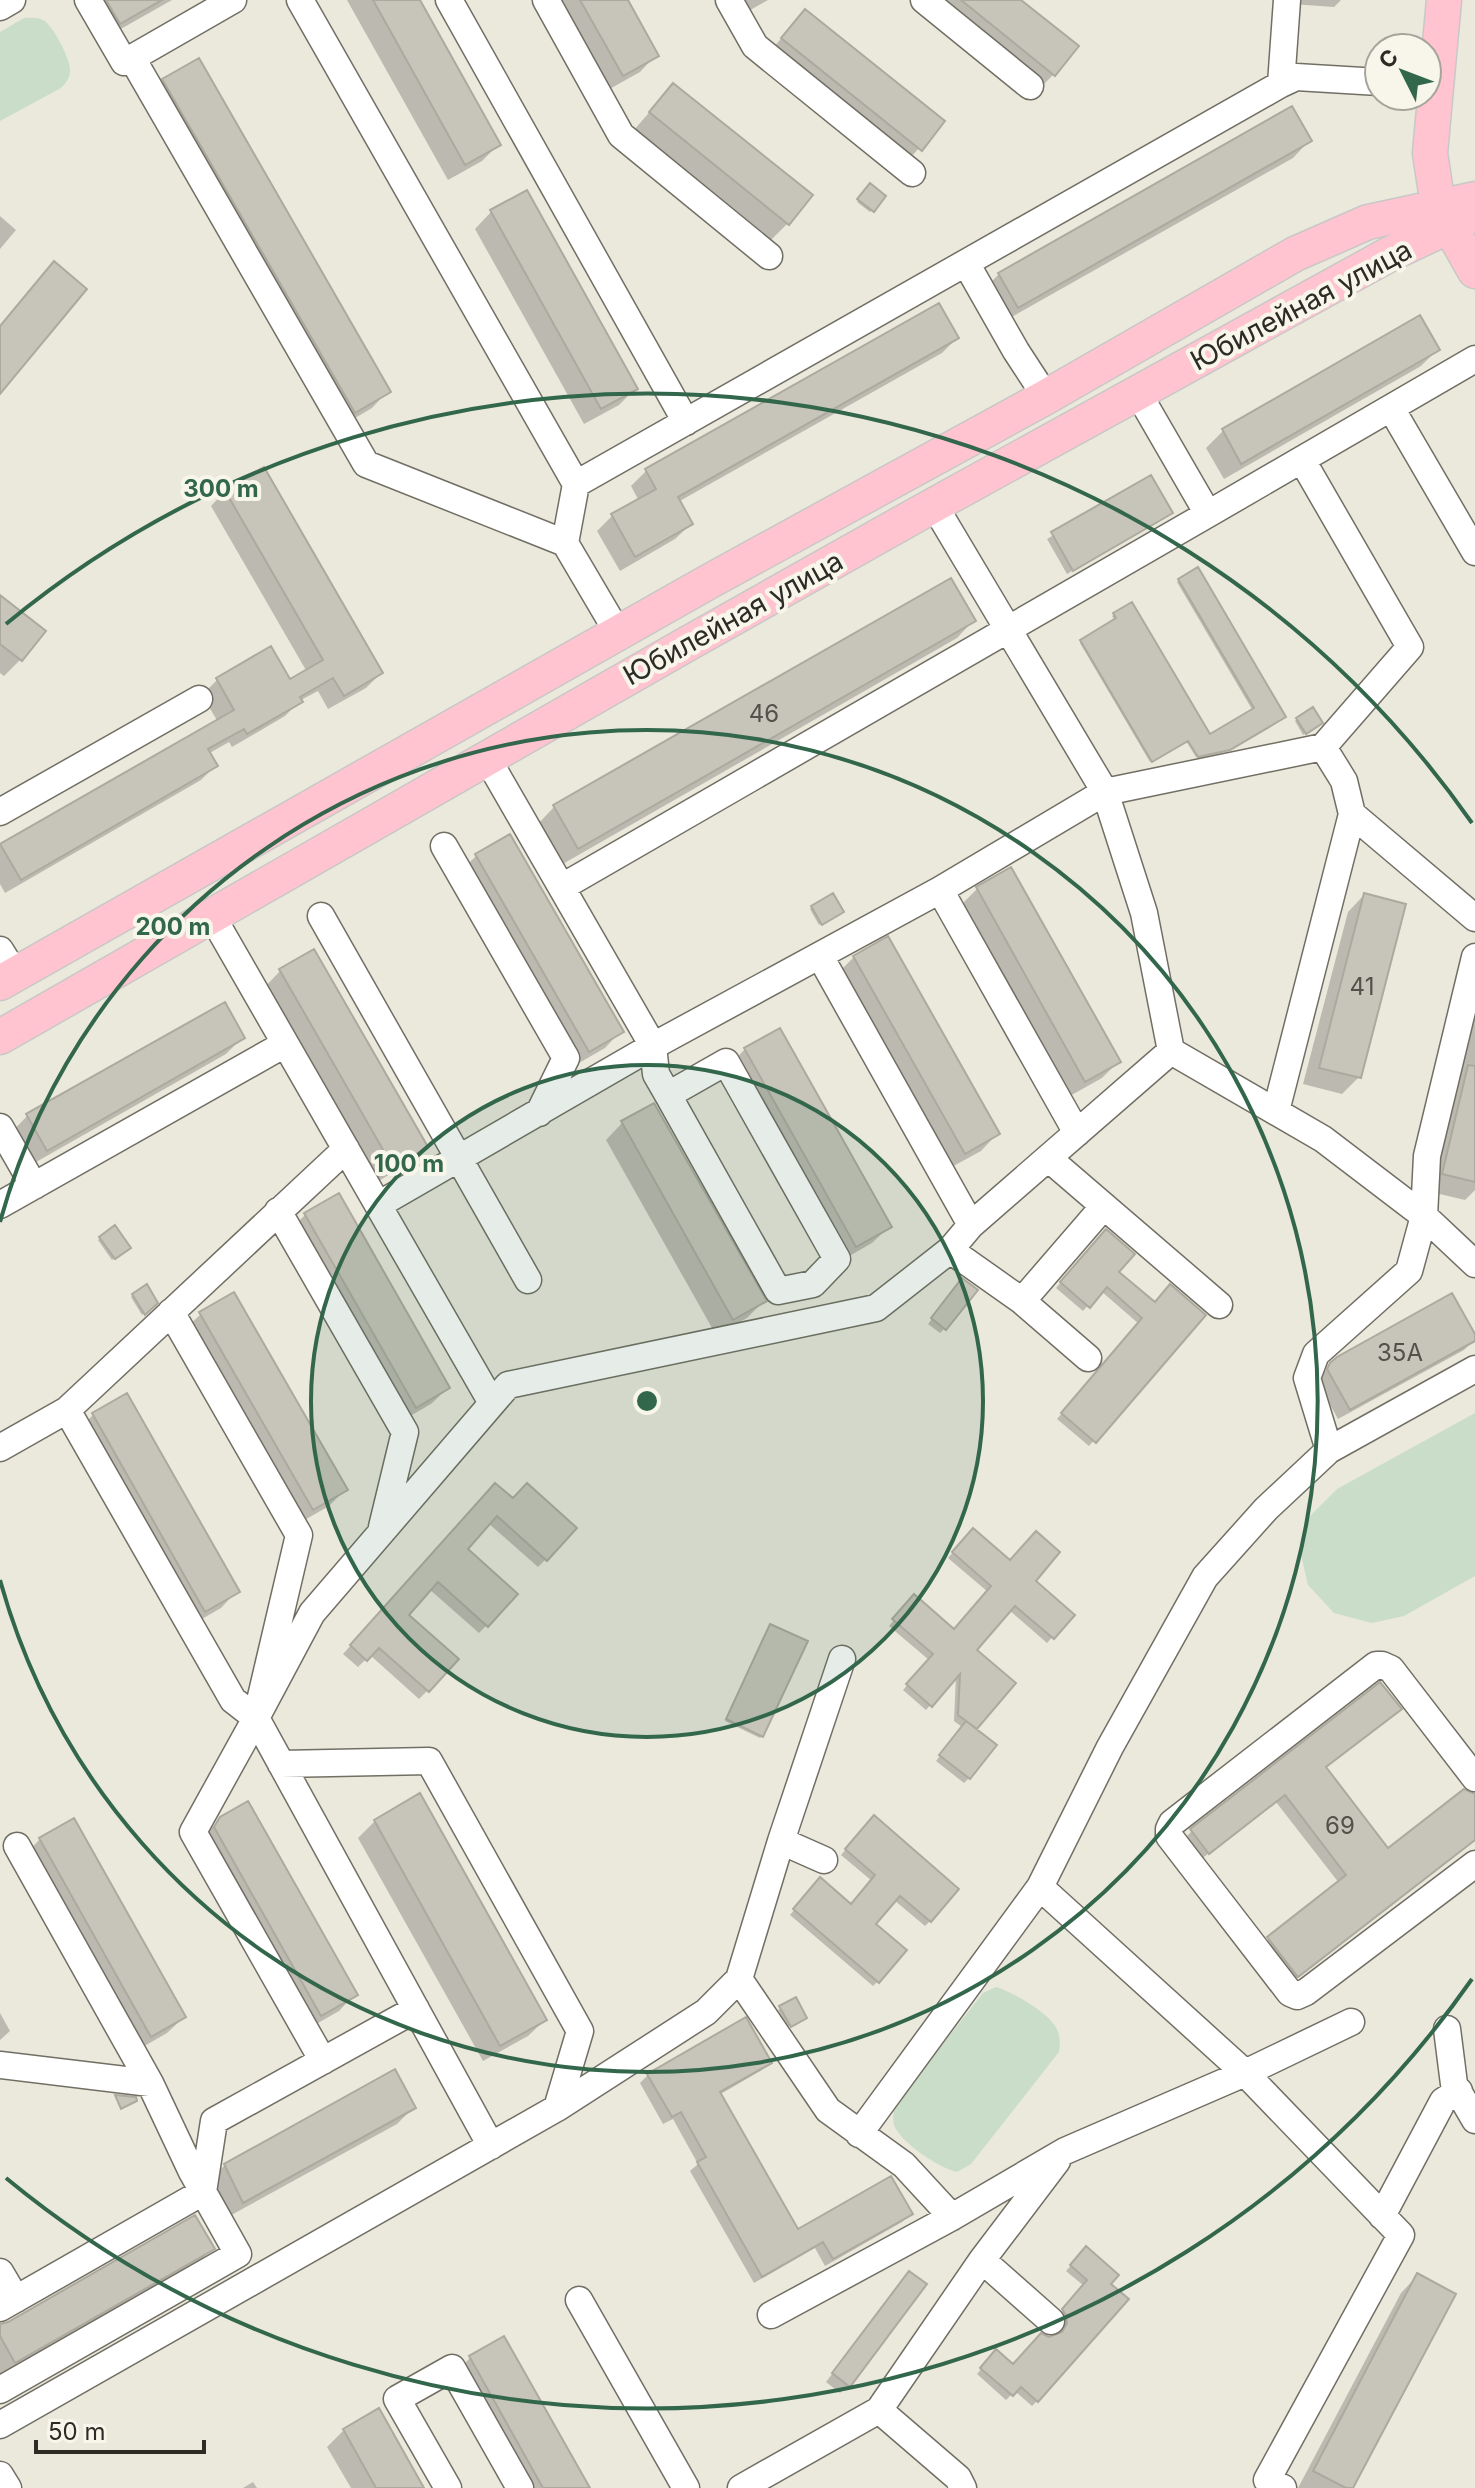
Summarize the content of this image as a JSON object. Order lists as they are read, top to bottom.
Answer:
{
  "streets": {
    "main road": ["Юбилейная улица"]
  },
  "house_numbers": [
    "46",
    "41",
    "35А",
    "69"
  ],
  "scale_bar": "50 m",
  "north": "top left",
  "rings": ["300 m", "200 m", "100 m"]
}
